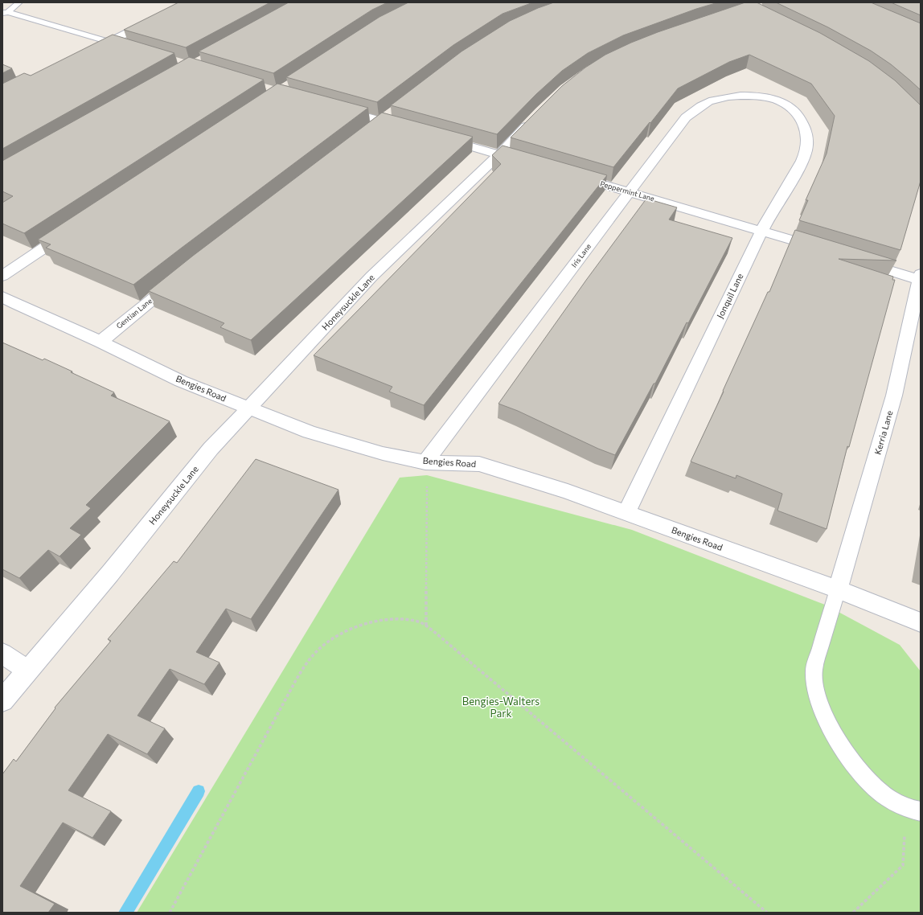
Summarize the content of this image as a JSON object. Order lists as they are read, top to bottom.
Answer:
{
  "streets": {
    "street": [
      "Peppermint Lane",
      "Iris Lane",
      "Jonquil Lane",
      "Honeysuckle Lane",
      "Gentian Lane",
      "Bengies Road",
      "Kerria Lane"
    ]
  },
  "crossings": [
    ["Peppermint Lane", "Iris Lane"],
    ["Peppermint Lane", "Jonquil Lane"],
    ["Iris Lane", "Jonquil Lane"],
    ["Iris Lane", "Bengies Road"],
    ["Jonquil Lane", "Bengies Road"],
    ["Honeysuckle Lane", "Bengies Road"],
    ["Gentian Lane", "Bengies Road"],
    ["Bengies Road", "Kerria Lane"]
  ],
  "parks": ["Bengies-Walters Park"]
}
